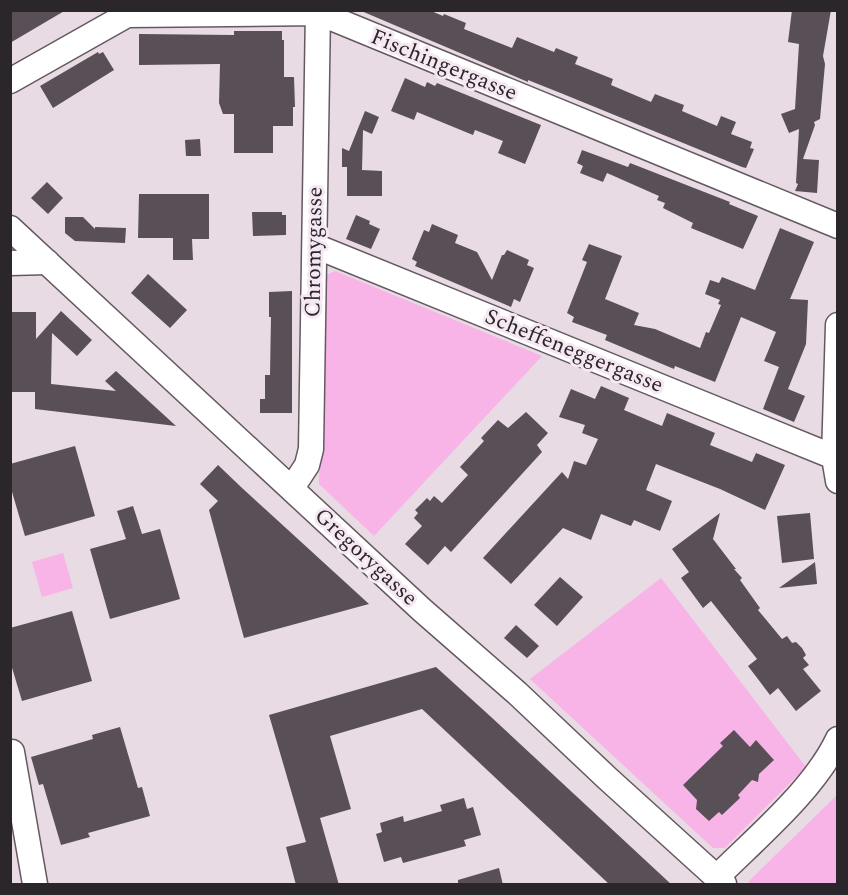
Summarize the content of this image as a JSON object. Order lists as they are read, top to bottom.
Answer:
{
  "streets": {
    "street": [
      "Fischingergasse",
      "Chromygasse",
      "Scheffeneggergasse",
      "Gregorygasse"
    ]
  },
  "crossings": [
    ["Fischingergasse", "Chromygasse"],
    ["Chromygasse", "Scheffeneggergasse"],
    ["Chromygasse", "Gregorygasse"]
  ]
}
